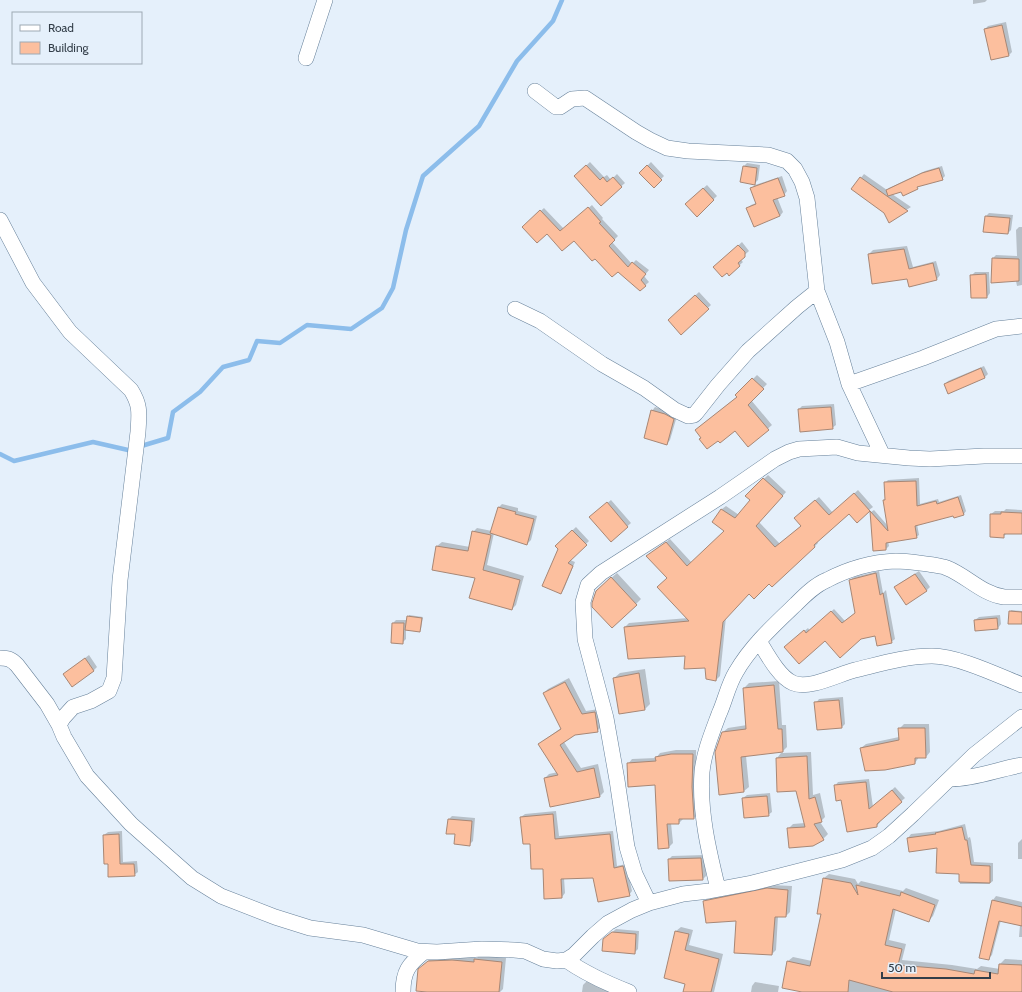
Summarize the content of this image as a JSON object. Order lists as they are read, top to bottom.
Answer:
{
  "legend": ["Road", "Building"],
  "scale_bar": "50 m"
}
